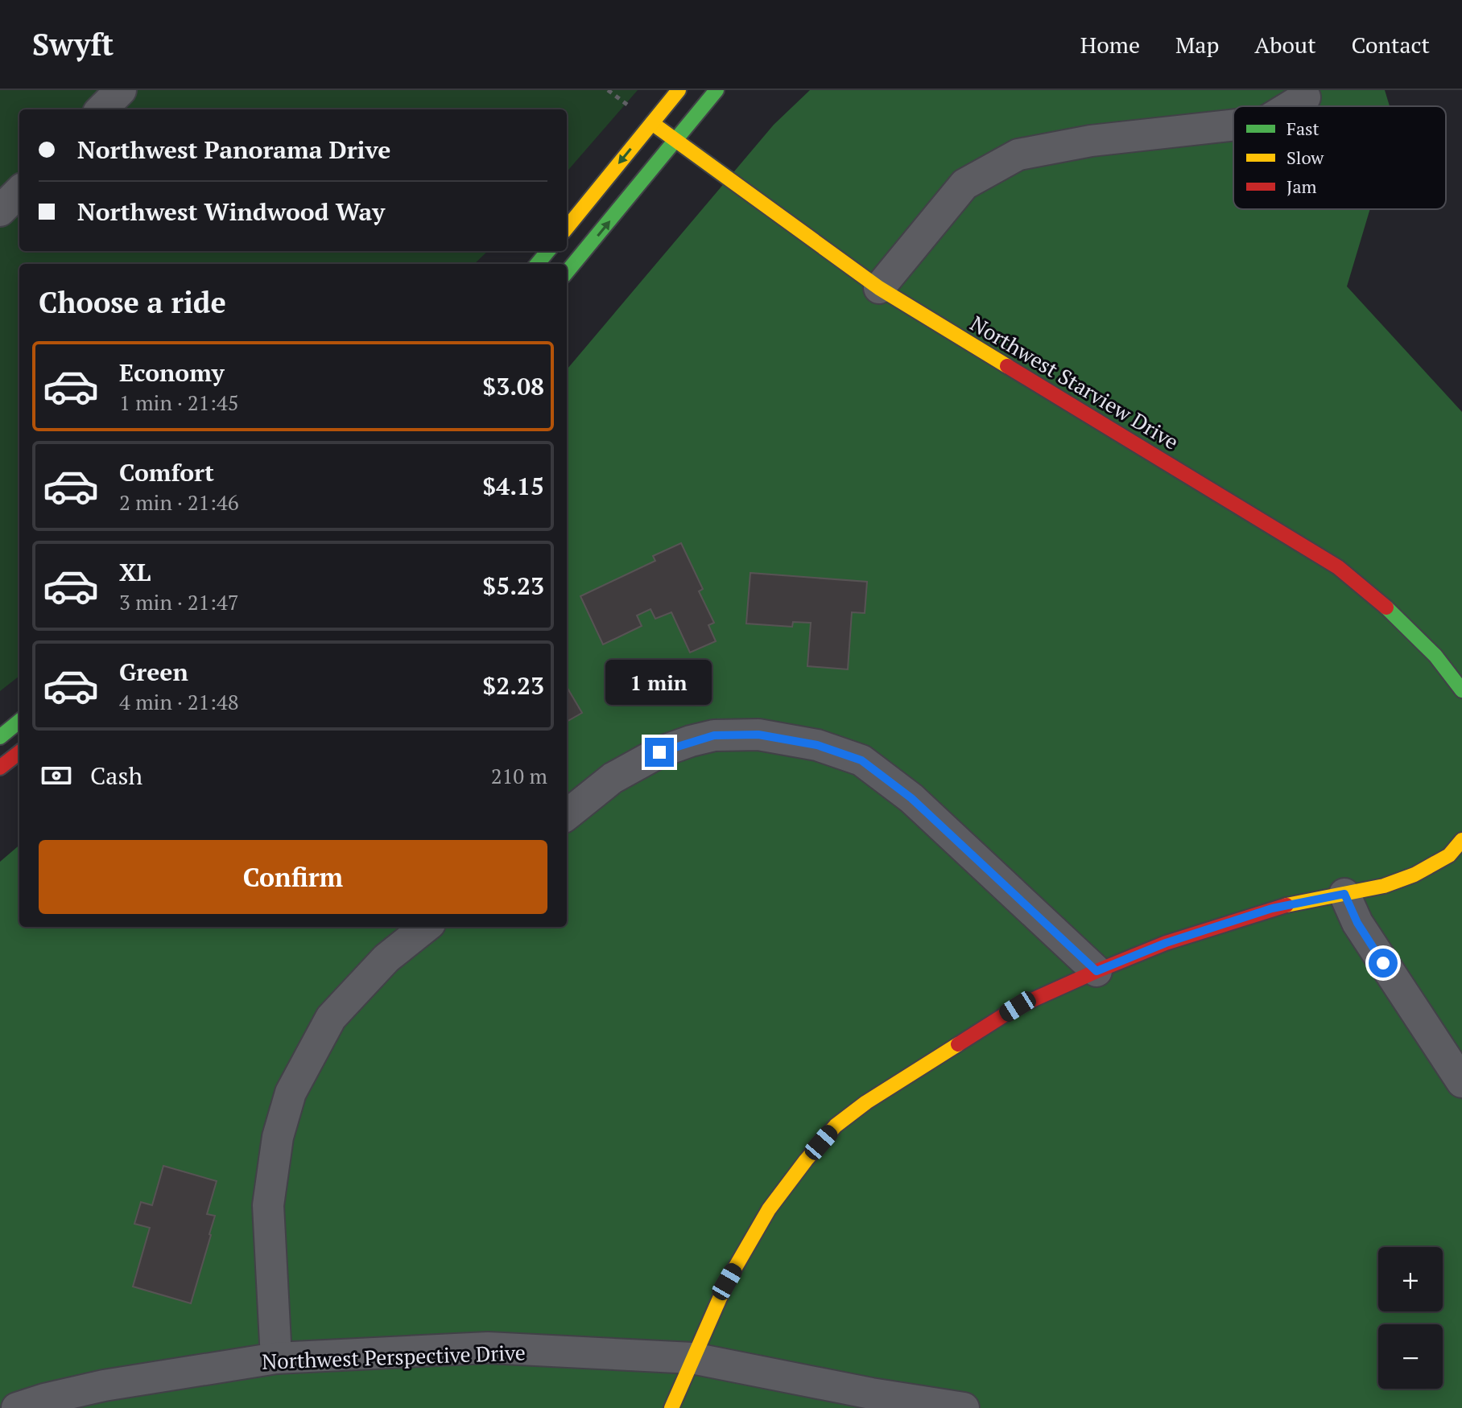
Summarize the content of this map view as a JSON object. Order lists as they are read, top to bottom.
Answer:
{
  "streets": {
    "street": ["Northwest Starview Drive", "Northwest Perspective Drive"]
  },
  "legend": ["Fast", "Slow", "Jam"],
  "page": {
    "header": "Swyft",
    "nav": [
      "Home",
      "Map",
      "About",
      "Contact"
    ],
    "banner": ["Northwest Panorama Drive", "Northwest Windwood Way"],
    "heading": "Choose a ride",
    "list": [
      {
        "name": "Economy",
        "note": "1 min · 21:45",
        "value": "$3.08"
      },
      {
        "name": "Comfort",
        "note": "2 min · 21:46",
        "value": "$4.15"
      },
      {
        "name": "XL",
        "note": "3 min · 21:47",
        "value": "$5.23"
      },
      {
        "name": "Green",
        "note": "4 min · 21:48",
        "value": "$2.23"
      }
    ],
    "bubble": "1 min",
    "pay": ["Cash", "210 m"],
    "buttons": "Confirm",
    "map_buttons": ["+", "−"]
  }
}
